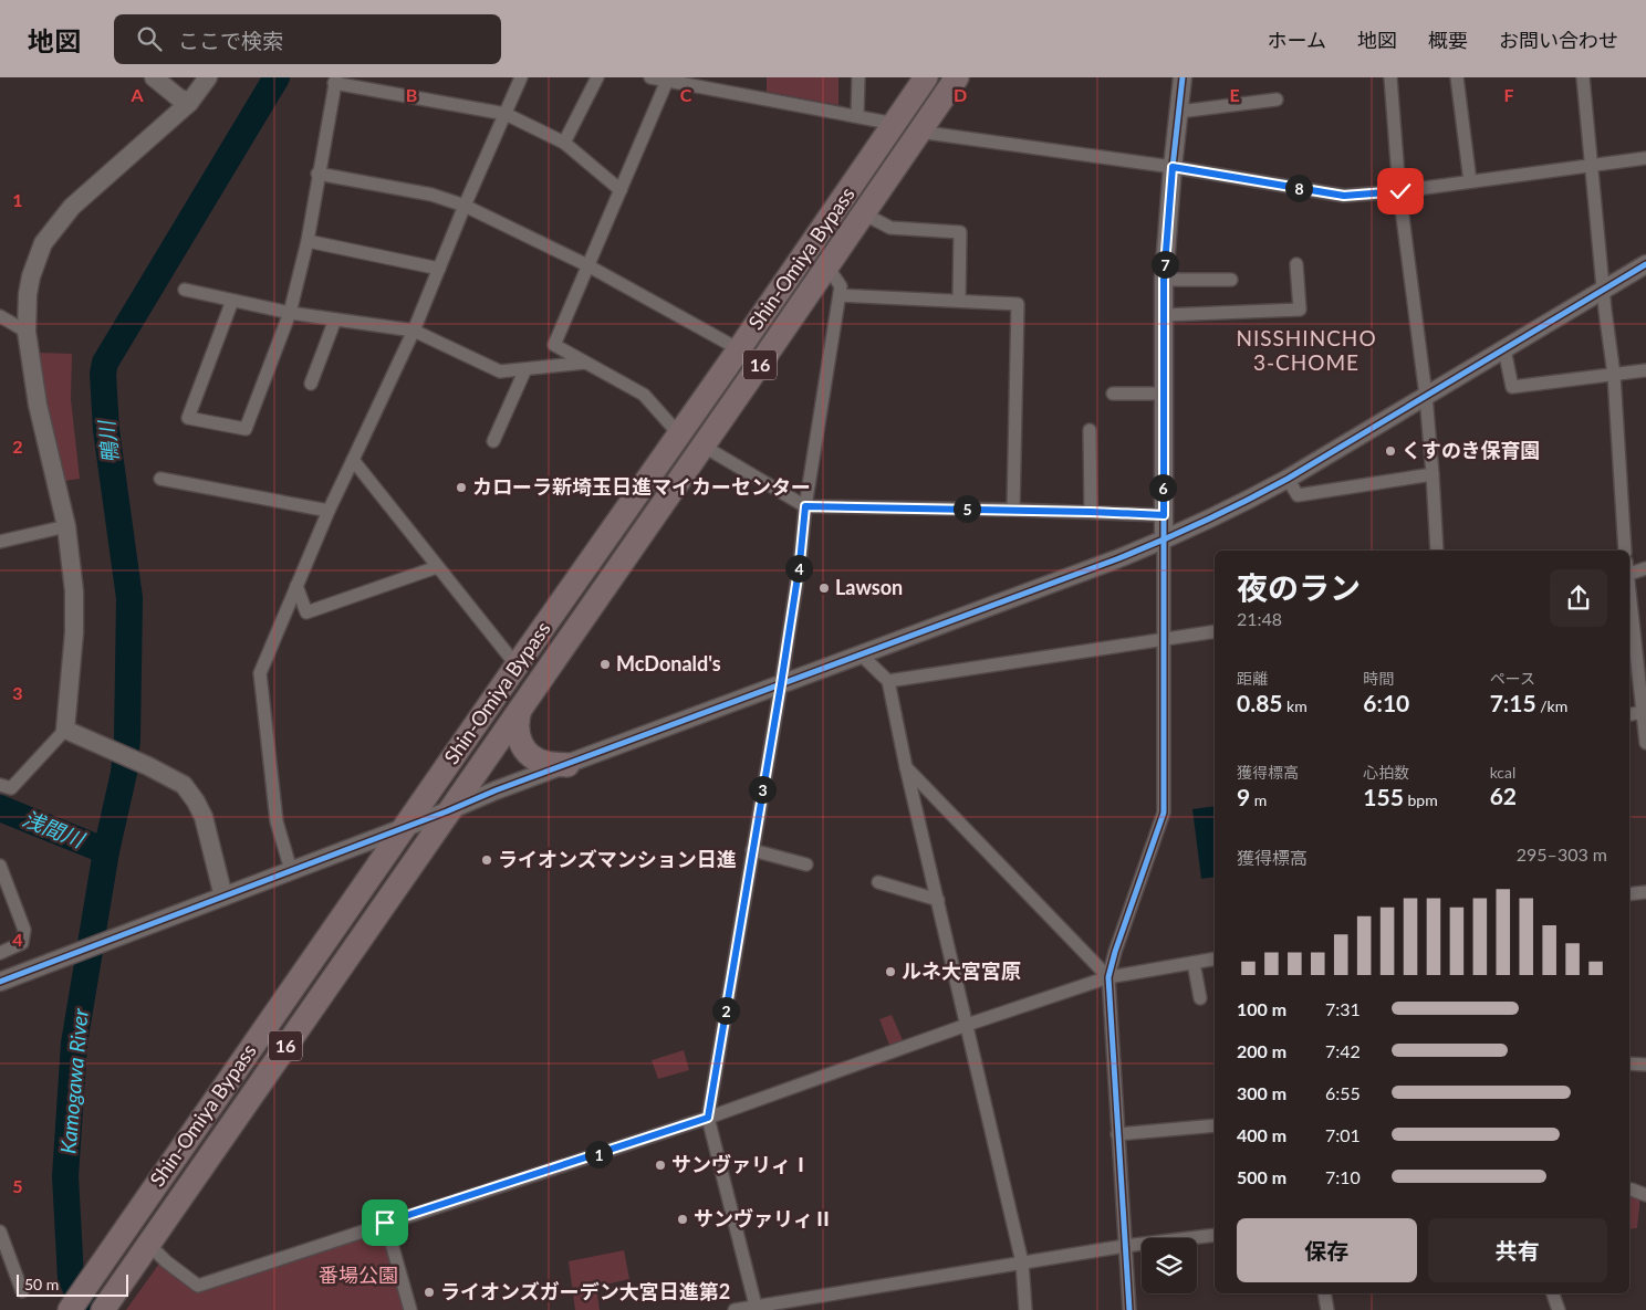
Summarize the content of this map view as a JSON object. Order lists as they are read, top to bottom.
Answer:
{
  "streets": {
    "highway": ["Shin-Omiya Bypass", "16"]
  },
  "districts": ["NISSHINCHO 3-CHOME"],
  "water": ["鴨川", "浅間川", "Kamogawa River"],
  "parks": ["番場公園"],
  "places": [
    "くすのき保育園",
    "カローラ新埼玉日進マイカーセンター",
    "Lawson",
    "McDonald's",
    "ライオンズマンション日進",
    "ルネ大宮宮原",
    "サンヴァリィⅠ",
    "サンヴァリィⅡ",
    "ライオンズガーデン大宮日進第2"
  ],
  "scale_bar": "50 m",
  "page": {
    "header": "地図",
    "search": "ここで検索",
    "nav": [
      "ホーム",
      "地図",
      "概要",
      "お問い合わせ"
    ],
    "pins": [
      "8",
      "7",
      "6",
      "5",
      "4",
      "3",
      "2",
      "1"
    ],
    "heading": ["夜のラン", "21:48"],
    "stats": [
      ["距離", "0.85 km"],
      ["時間", "6:10"],
      ["ペース", "7:15 /km"],
      ["獲得標高", "9 m"],
      ["心拍数", "155 bpm"],
      ["kcal", "62"]
    ],
    "chart": ["獲得標高", "295–303 m"],
    "list": [
      {
        "name": "100 m",
        "note": "7:31"
      },
      {
        "name": "200 m",
        "note": "7:42"
      },
      {
        "name": "300 m",
        "note": "6:55"
      },
      {
        "name": "400 m",
        "note": "7:01"
      },
      {
        "name": "500 m",
        "note": "7:10"
      }
    ],
    "buttons": ["保存", "共有"],
    "scale": "50 m"
  },
  "grid": {
    "columns": [
      "A",
      "B",
      "C",
      "D",
      "E",
      "F"
    ],
    "rows": [
      "1",
      "2",
      "3",
      "4",
      "5"
    ]
  }
}
